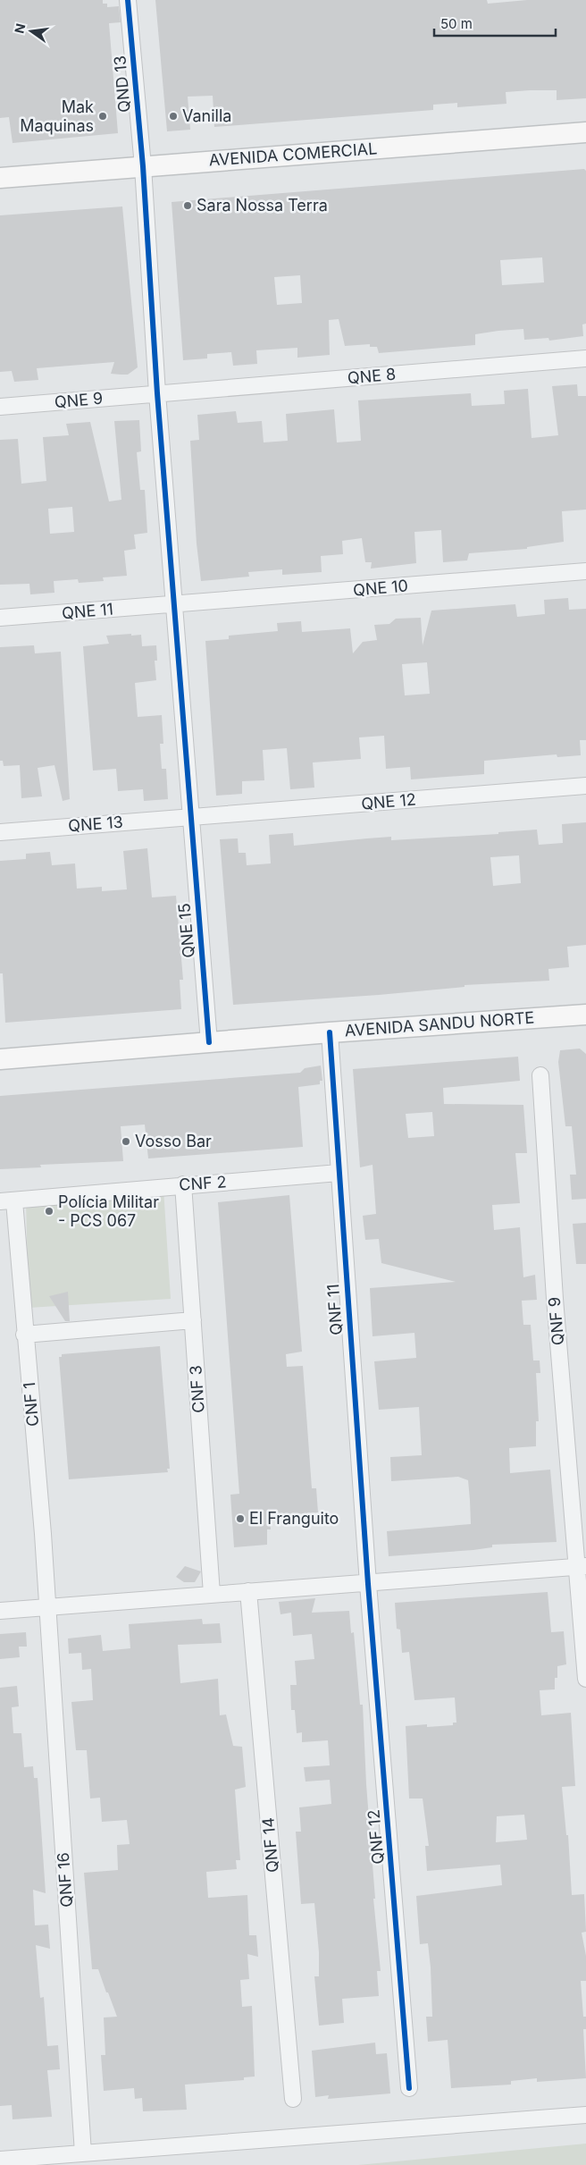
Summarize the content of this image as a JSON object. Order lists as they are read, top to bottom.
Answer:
{
  "streets": {
    "main road": ["AVENIDA COMERCIAL", "AVENIDA SANDU NORTE"],
    "street": [
      "QND 13",
      "QNE 8",
      "QNE 9",
      "QNE 10",
      "QNE 11",
      "QNE 12",
      "QNE 13",
      "QNE 15",
      "CNF 2",
      "QNF 11",
      "QNF 9",
      "CNF 3",
      "CNF 1",
      "QNF 12",
      "QNF 14",
      "QNF 16"
    ]
  },
  "crossings": [
    ["QND 13", "AVENIDA COMERCIAL"],
    ["QND 13", "QNE 8"],
    ["QND 13", "QNE 9"],
    ["QND 13", "QNE 15"],
    ["QNE 8", "QNE 9"],
    ["QNE 8", "QNE 15"],
    ["QNE 9", "QNE 15"],
    ["QNE 10", "QNE 11"],
    ["QNE 10", "QNE 15"],
    ["QNE 11", "QNE 15"],
    ["QNE 12", "QNE 13"],
    ["QNE 12", "QNE 15"],
    ["QNE 13", "QNE 15"],
    ["QNE 15", "AVENIDA SANDU NORTE"],
    ["AVENIDA SANDU NORTE", "QNF 11"],
    ["CNF 2", "QNF 11"],
    ["CNF 2", "CNF 3"],
    ["CNF 2", "CNF 1"],
    ["QNF 11", "QNF 12"],
    ["CNF 1", "QNF 16"]
  ],
  "places": [
    "Mak Maquinas",
    "Vanilla",
    "Sara Nossa Terra",
    "Vosso Bar",
    "Polícia Militar - PCS 067",
    "El Franguito"
  ],
  "scale_bar": "50 m",
  "north": "left"
}
